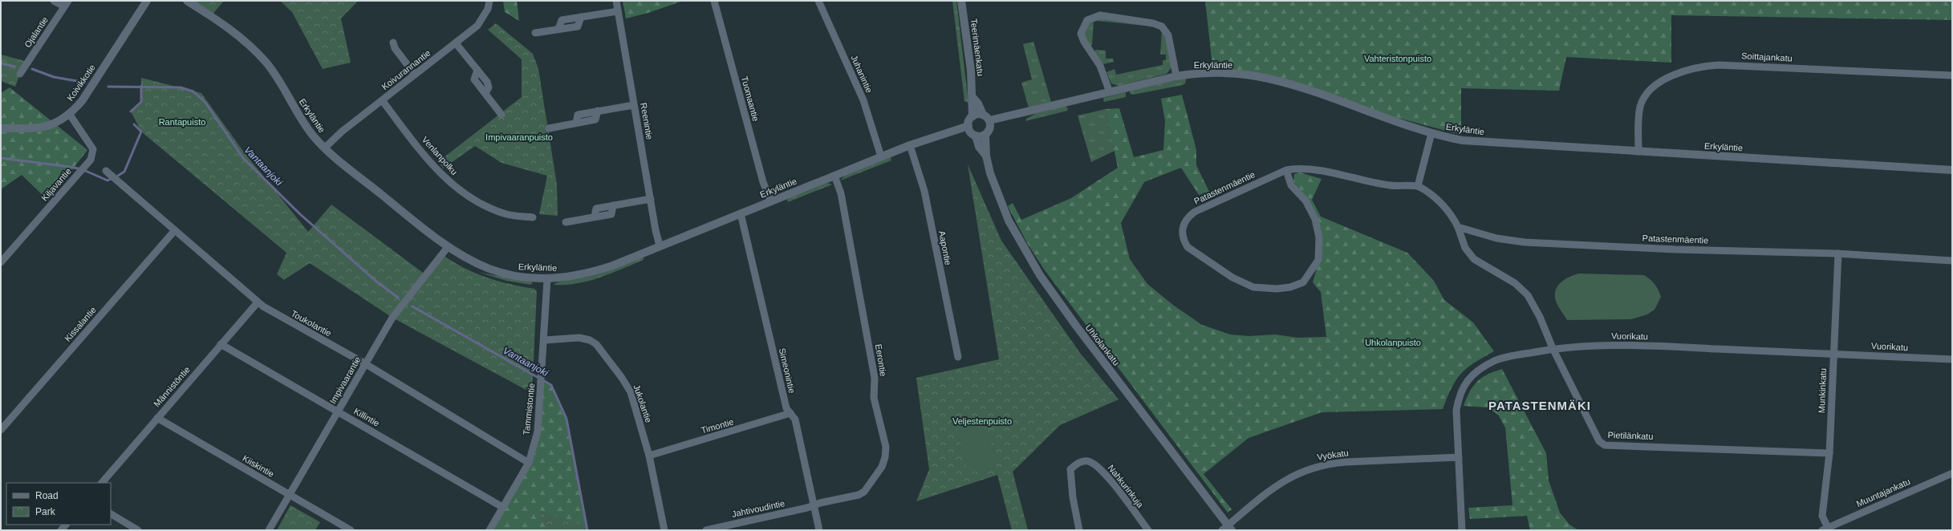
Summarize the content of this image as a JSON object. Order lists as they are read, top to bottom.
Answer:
{
  "streets": {
    "street": [
      "Ojalantie",
      "Teerimäenkatu",
      "Soittajankatu",
      "Erkyläntie",
      "Koivurannantie",
      "Juhanintie",
      "Koivikkotie",
      "Tuomaantie",
      "Reenintie",
      "Venlanpolku",
      "Kiljavantie",
      "Patastenmäentie",
      "Aapontie",
      "Toukolantie",
      "Kissalantie",
      "Vuorikatu",
      "Uhkolankatu",
      "Eerontie",
      "Simeonintie",
      "Impivaarantie",
      "Männistöntie",
      "Munkinkatu",
      "Jukolantie",
      "Tammistontie",
      "Killintie",
      "Timontie",
      "Pietilänkatu",
      "Vyökatu",
      "Kiiskintie",
      "Nahkurinkuja",
      "Muuntajankatu",
      "Jahtivoudintie"
    ]
  },
  "crossings": [
    ["Teerimäenkatu", "Erkyläntie"],
    ["Teerimäenkatu", "Uhkolankatu"],
    ["Soittajankatu", "Erkyläntie"],
    ["Erkyläntie", "Koivurannantie"],
    ["Erkyläntie", "Juhanintie"],
    ["Erkyläntie", "Tuomaantie"],
    ["Erkyläntie", "Reenintie"],
    ["Erkyläntie", "Aapontie"],
    ["Erkyläntie", "Uhkolankatu"],
    ["Erkyläntie", "Eerontie"],
    ["Erkyläntie", "Simeonintie"],
    ["Erkyläntie", "Impivaarantie"],
    ["Erkyläntie", "Tammistontie"],
    ["Koivurannantie", "Venlanpolku"],
    ["Koivikkotie", "Kiljavantie"],
    ["Patastenmäentie", "Munkinkatu"],
    ["Patastenmäentie", "Pietilänkatu"],
    ["Toukolantie", "Kissalantie"],
    ["Toukolantie", "Impivaarantie"],
    ["Toukolantie", "Männistöntie"],
    ["Toukolantie", "Tammistontie"],
    ["Vuorikatu", "Munkinkatu"],
    ["Vuorikatu", "Pietilänkatu"],
    ["Vuorikatu", "Vyökatu"],
    ["Uhkolankatu", "Vyökatu"],
    ["Eerontie", "Simeonintie"],
    ["Eerontie", "Jahtivoudintie"],
    ["Simeonintie", "Timontie"],
    ["Simeonintie", "Jahtivoudintie"],
    ["Impivaarantie", "Killintie"],
    ["Impivaarantie", "Kiiskintie"],
    ["Männistöntie", "Killintie"],
    ["Männistöntie", "Kiiskintie"],
    ["Munkinkatu", "Pietilänkatu"],
    ["Munkinkatu", "Muuntajankatu"],
    ["Jukolantie", "Tammistontie"],
    ["Jukolantie", "Timontie"],
    ["Tammistontie", "Killintie"]
  ],
  "districts": ["PATASTENMÄKI"],
  "water": ["Vantaanjoki"],
  "parks": [
    "Vahteristonpuisto",
    "Rantapuisto",
    "Impivaaranpuisto",
    "Uhkolanpuisto",
    "Veljestenpuisto"
  ],
  "legend": ["Road", "Park"]
}
